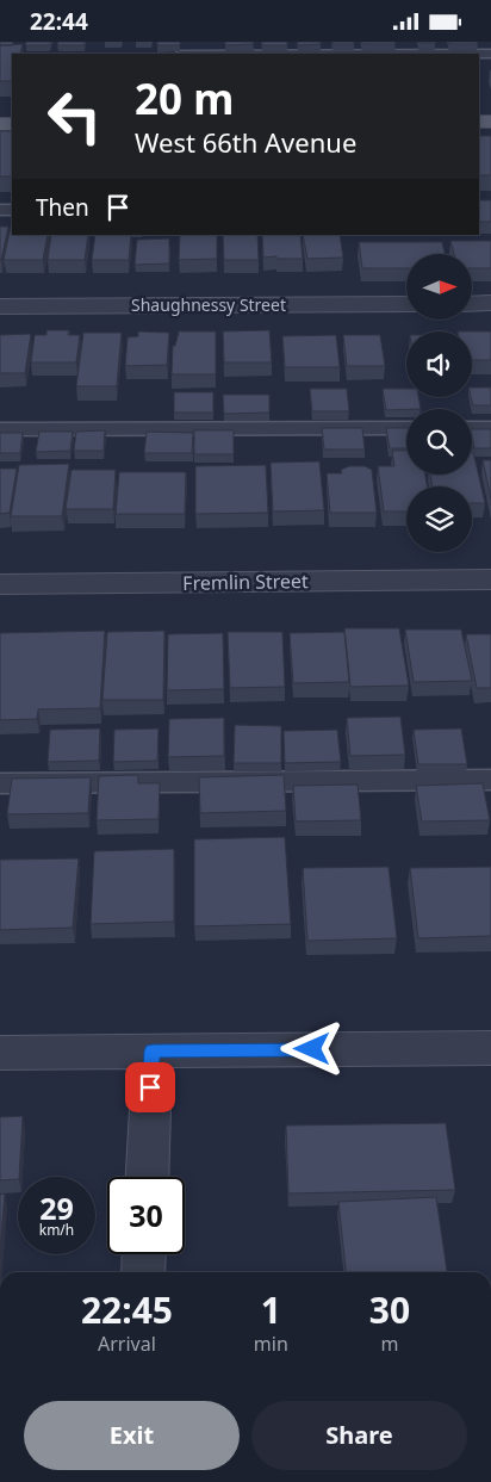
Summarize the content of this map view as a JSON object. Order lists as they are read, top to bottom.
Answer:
{
  "streets": {
    "street": ["Shaughnessy Street", "Fremlin Street"]
  },
  "north": "right",
  "page": {
    "status": "22:44",
    "turn": ["20 m", "West 66th Avenue"],
    "then": "Then",
    "speed": "29 km/h",
    "limit": "30",
    "eta": [
      "22:45",
      "Arrival",
      "1",
      "min",
      "30",
      "m"
    ],
    "buttons": ["Exit", "Share"]
  }
}
